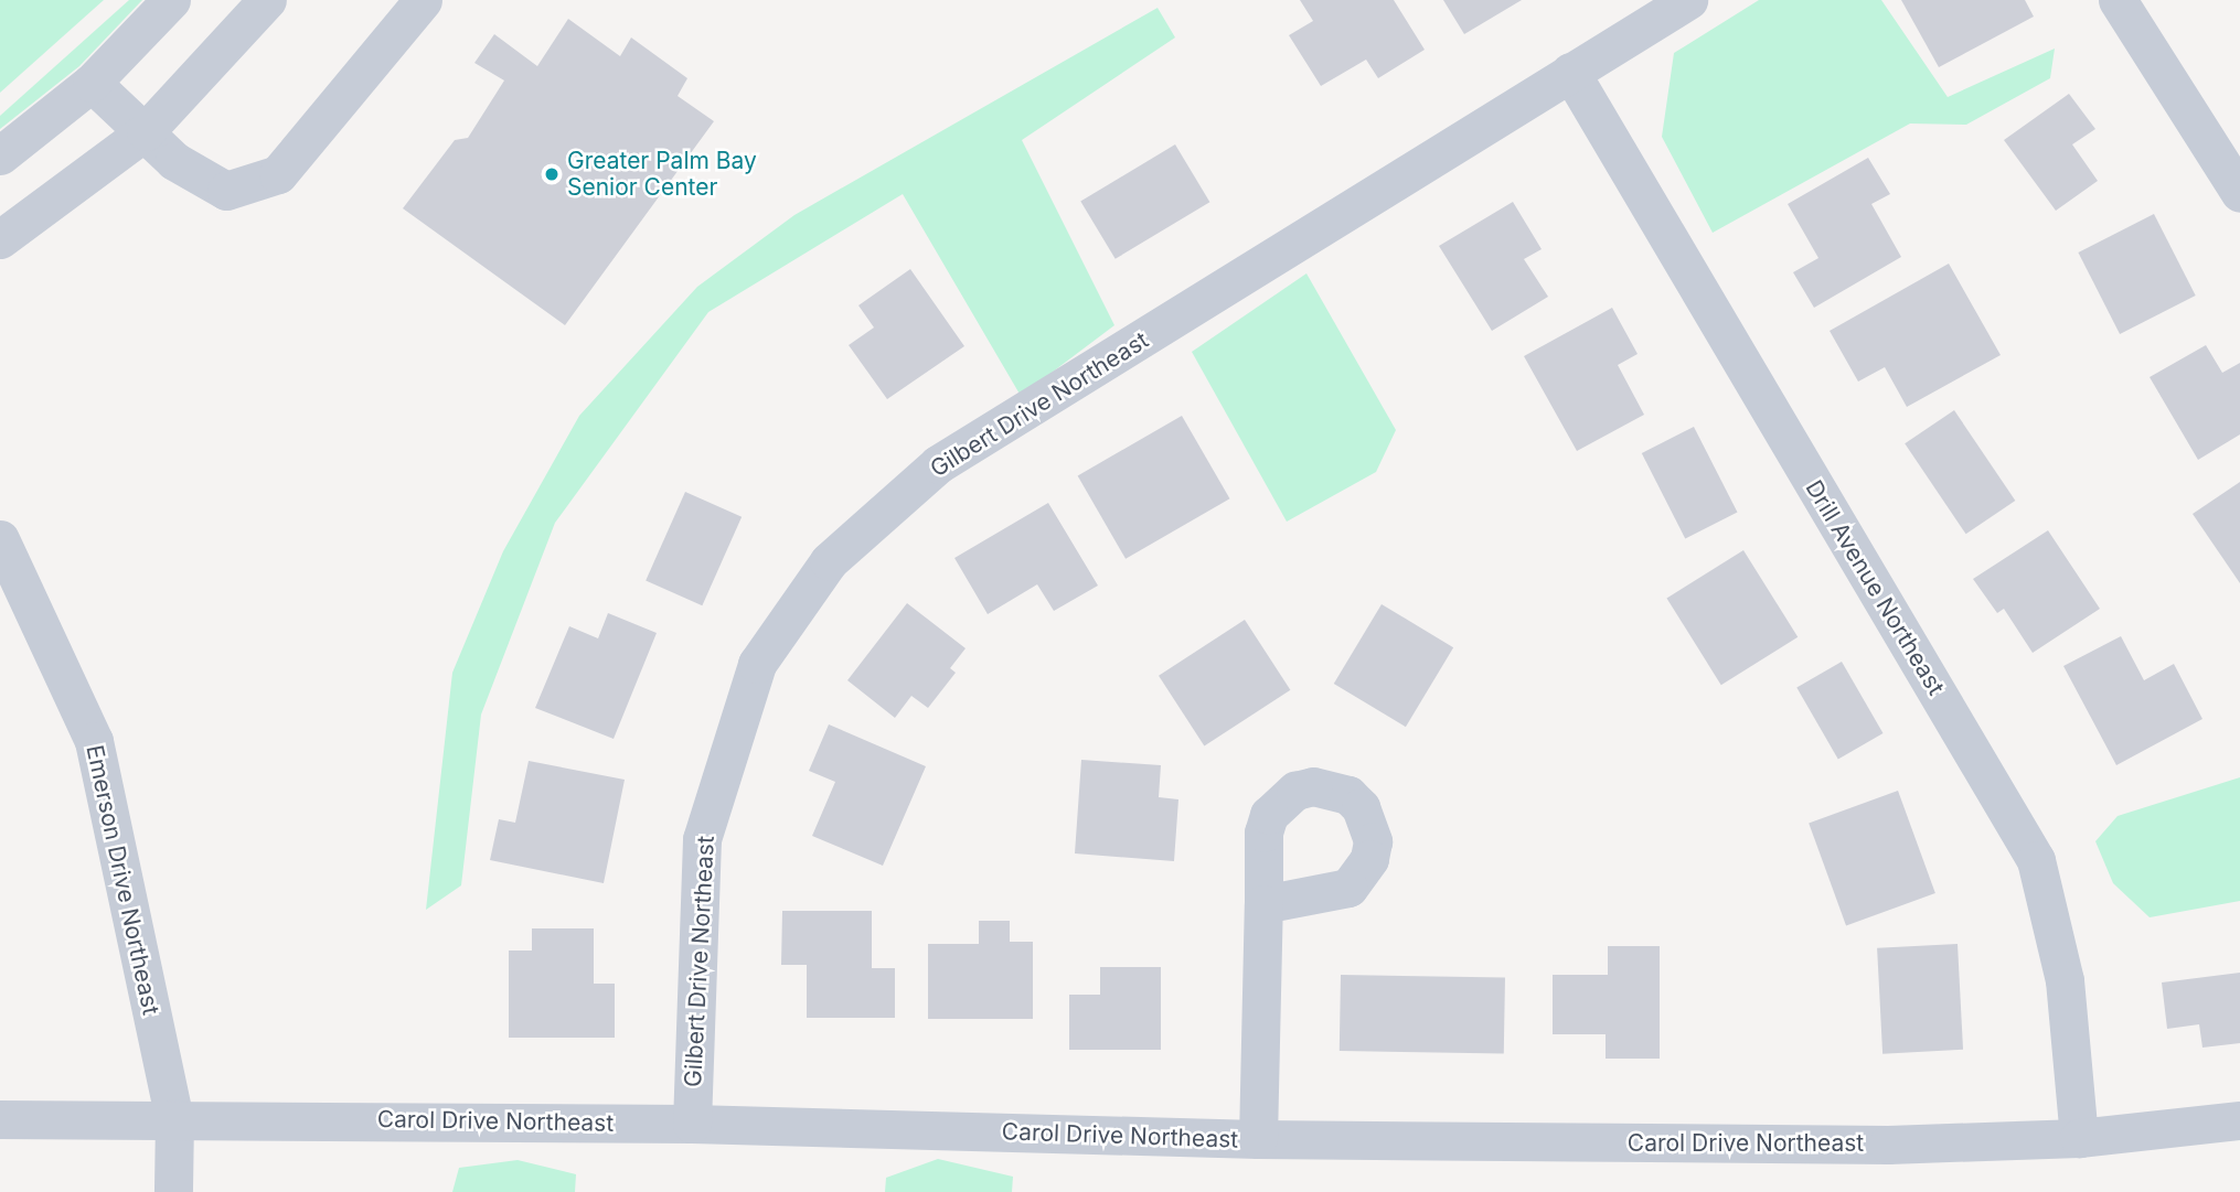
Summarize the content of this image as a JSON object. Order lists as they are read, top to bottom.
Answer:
{
  "streets": {
    "street": [
      "Gilbert Drive Northeast",
      "Drill Avenue Northeast",
      "Emerson Drive Northeast",
      "Carol Drive Northeast"
    ]
  },
  "crossings": [
    ["Gilbert Drive Northeast", "Drill Avenue Northeast"],
    ["Gilbert Drive Northeast", "Carol Drive Northeast"],
    ["Drill Avenue Northeast", "Carol Drive Northeast"],
    ["Emerson Drive Northeast", "Carol Drive Northeast"]
  ],
  "places": ["Greater Palm Bay Senior Center"]
}
